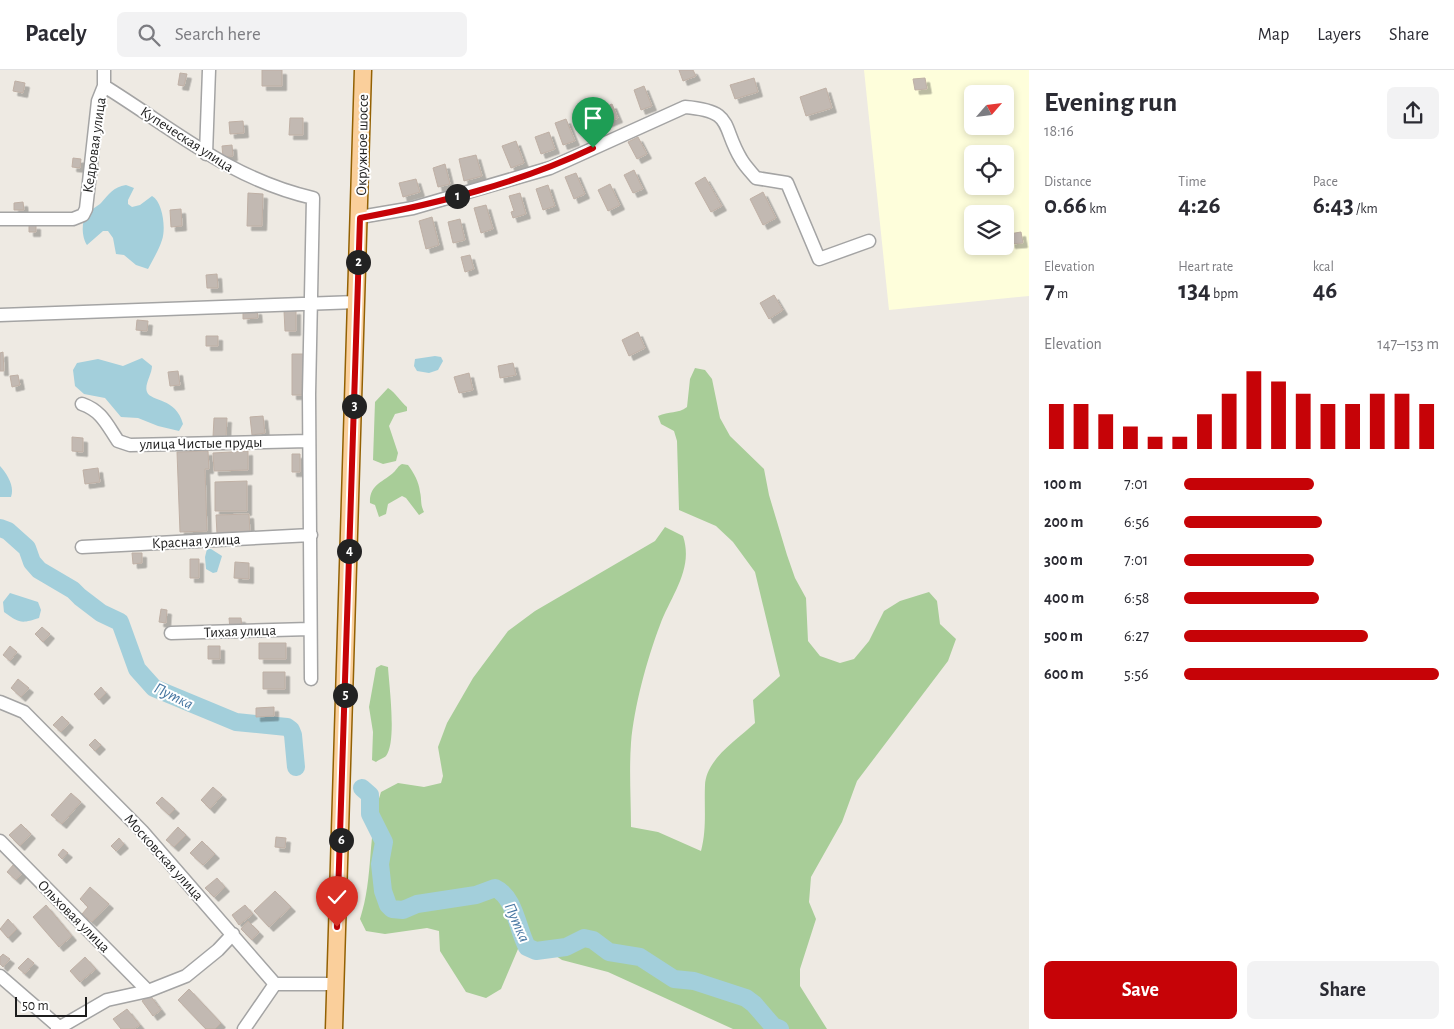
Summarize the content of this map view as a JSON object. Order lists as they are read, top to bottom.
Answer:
{
  "streets": {
    "main road": ["Окружное шоссе"],
    "street": [
      "Купеческая улица",
      "Кедровая улица",
      "улица Чистые пруды",
      "Красная улица",
      "Тихая улица",
      "Московская улица",
      "Ольховая улица"
    ]
  },
  "crossings": [
    ["Купеческая улица", "Кедровая улица"]
  ],
  "water": ["Путка"],
  "scale_bar": "50 m",
  "north": "top right",
  "page": {
    "header": "Pacely",
    "search": "Search here",
    "nav": ["Map", "Layers", "Share"],
    "heading": ["Evening run", "18:16"],
    "stats": [
      ["Distance", "0.66 km"],
      ["Time", "4:26"],
      ["Pace", "6:43 /km"],
      ["Elevation", "7 m"],
      ["Heart rate", "134 bpm"],
      ["kcal", "46"]
    ],
    "pins": [
      "1",
      "2",
      "3",
      "4",
      "5",
      "6"
    ],
    "chart": ["Elevation", "147–153 m"],
    "list": [
      {
        "name": "100 m",
        "note": "7:01"
      },
      {
        "name": "200 m",
        "note": "6:56"
      },
      {
        "name": "300 m",
        "note": "7:01"
      },
      {
        "name": "400 m",
        "note": "6:58"
      },
      {
        "name": "500 m",
        "note": "6:27"
      },
      {
        "name": "600 m",
        "note": "5:56"
      }
    ],
    "buttons": ["Save", "Share"],
    "scale": "50 m"
  }
}
